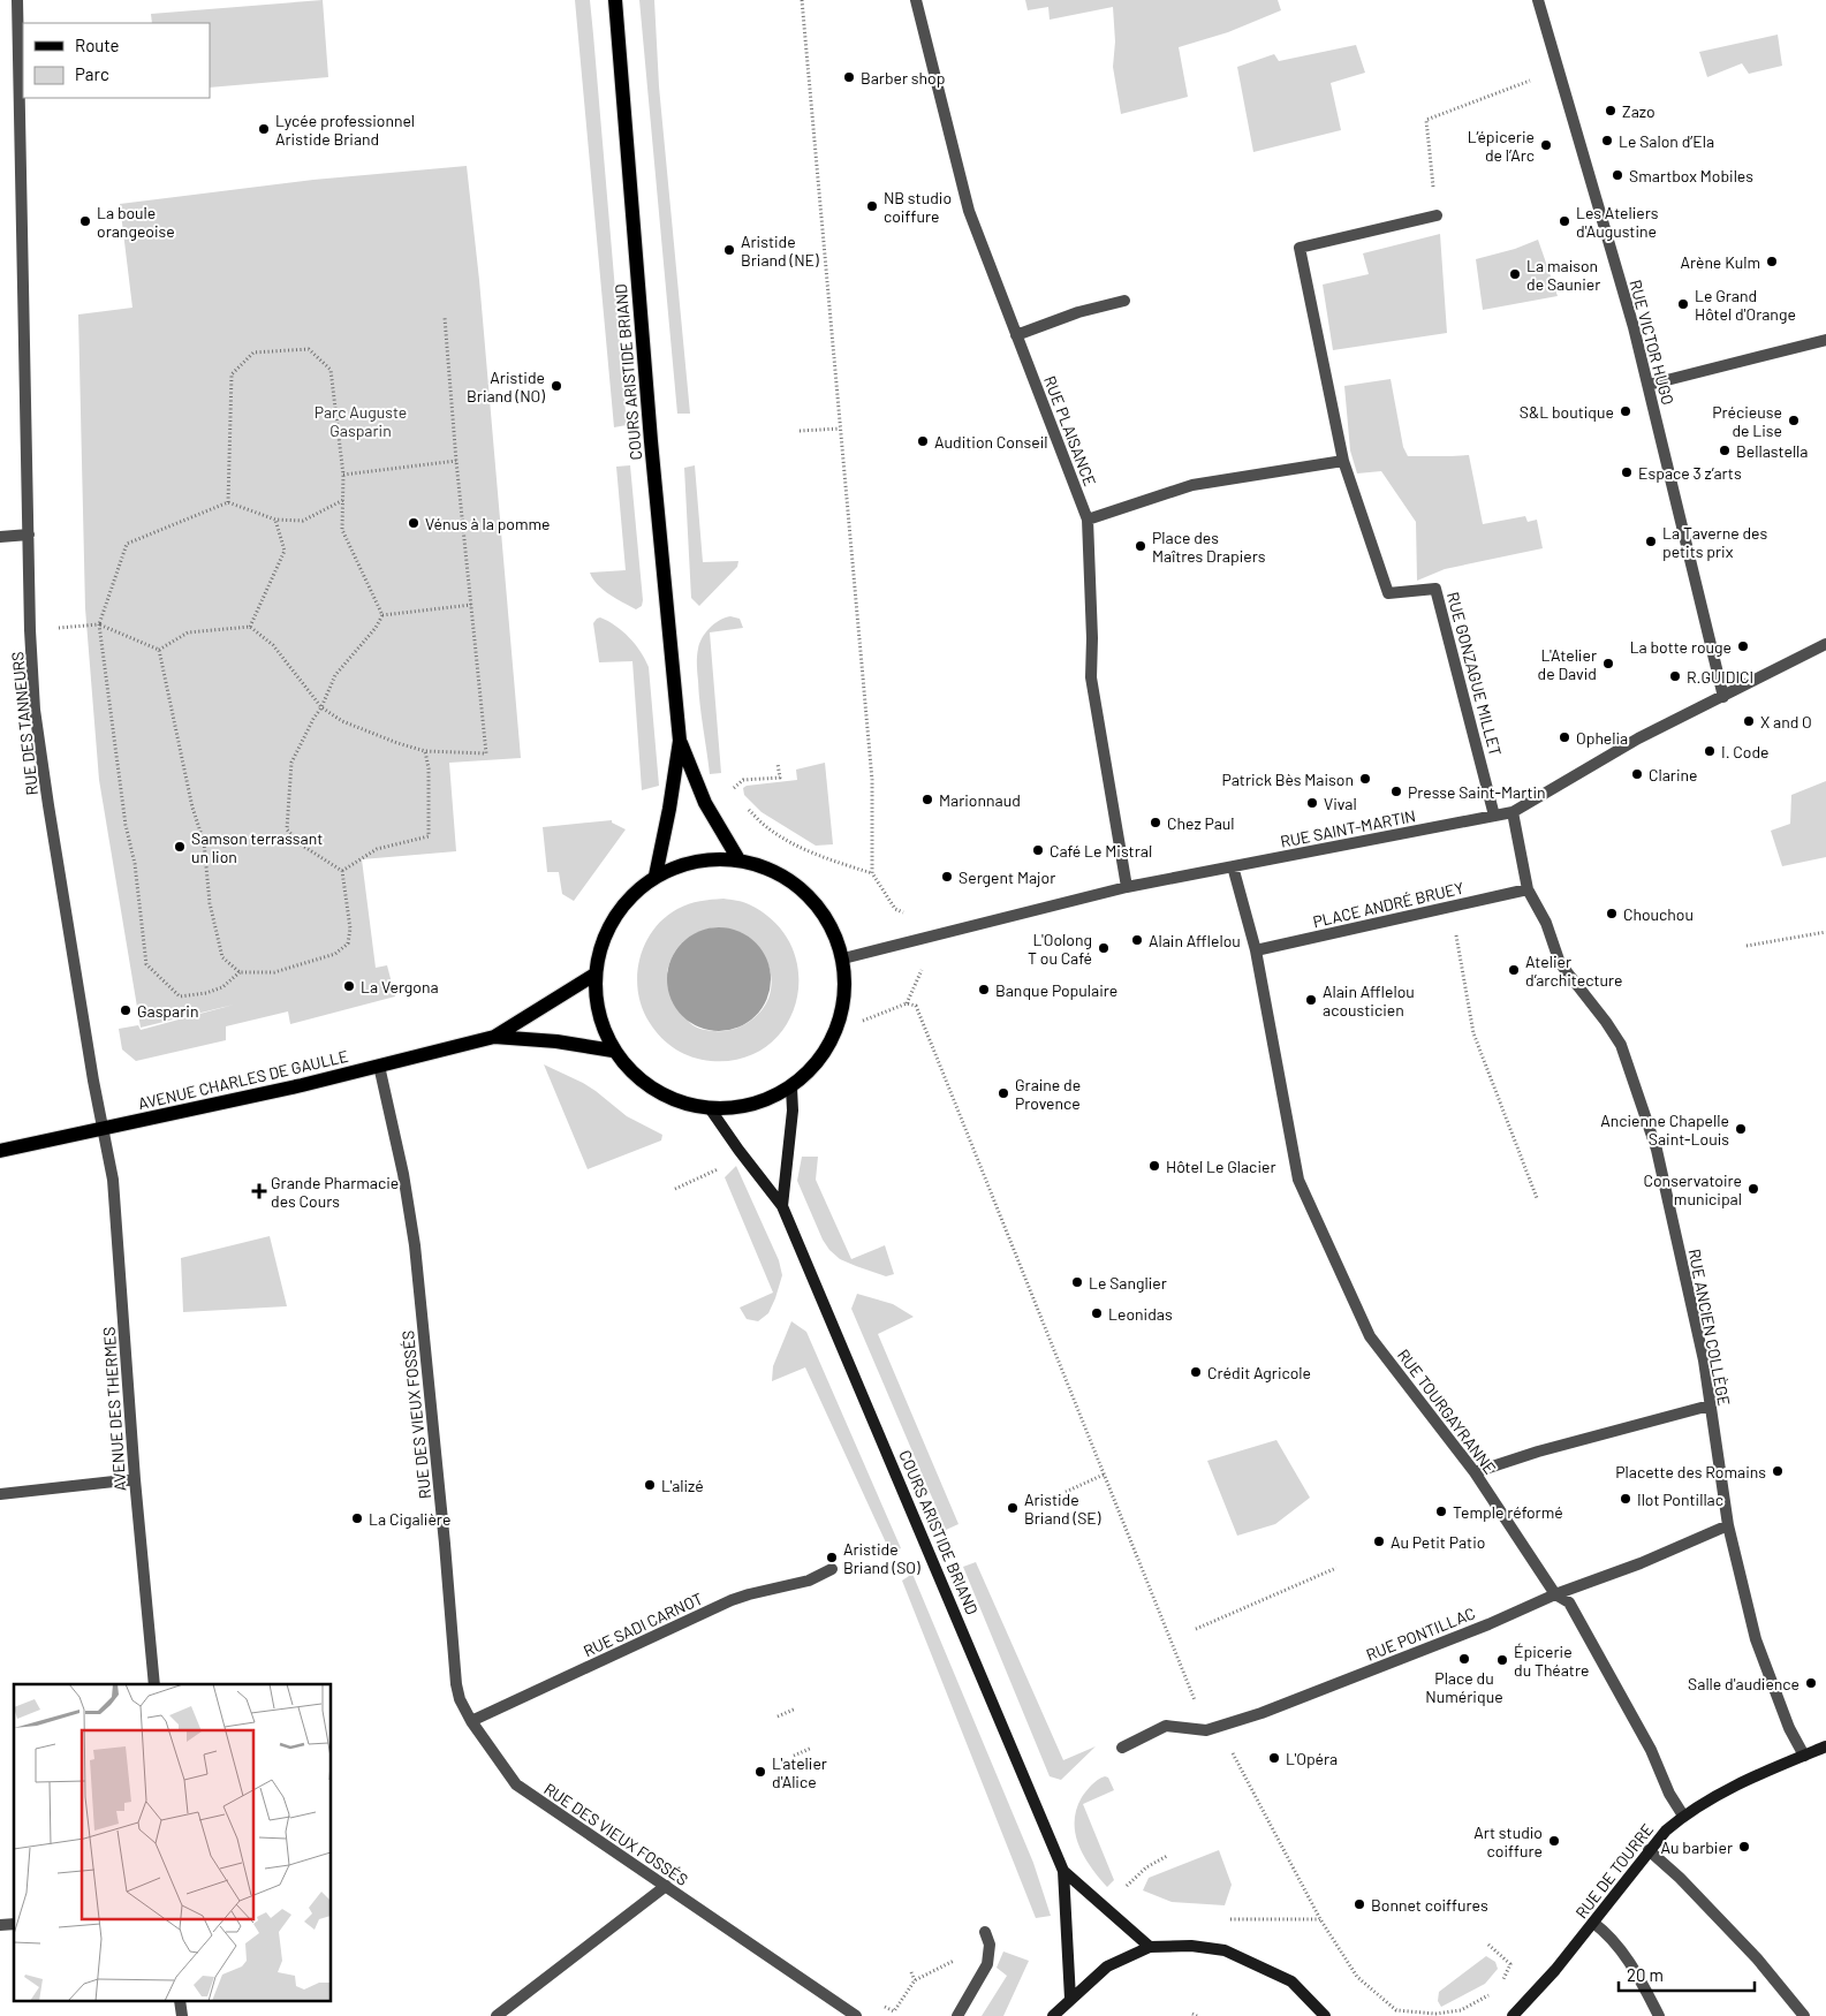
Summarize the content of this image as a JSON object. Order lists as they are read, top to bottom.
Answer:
{
  "streets": {
    "main road": ["COURS ARISTIDE BRIAND", "AVENUE CHARLES DE GAULLE", "RUE DE TOURRE"],
    "street": [
      "RUE VICTOR HUGO",
      "RUE PLAISANCE",
      "RUE GONZAGUE MILLET",
      "RUE DES TANNEURS",
      "RUE SAINT-MARTIN",
      "PLACE ANDRÉ BRUEY",
      "RUE ANCIEN COLLÈGE",
      "AVENUE DES THERMES",
      "RUE TOURGAYRANNE",
      "RUE DES VIEUX FOSSÉS",
      "RUE SADI CARNOT",
      "RUE PONTILLAC"
    ]
  },
  "crossings": [
    ["RUE VICTOR HUGO", "RUE SAINT-MARTIN"],
    ["RUE PLAISANCE", "RUE SAINT-MARTIN"],
    ["RUE GONZAGUE MILLET", "RUE SAINT-MARTIN"],
    ["RUE DES TANNEURS", "AVENUE CHARLES DE GAULLE"],
    ["RUE DES TANNEURS", "AVENUE DES THERMES"],
    ["PLACE ANDRÉ BRUEY", "RUE ANCIEN COLLÈGE"],
    ["PLACE ANDRÉ BRUEY", "RUE TOURGAYRANNE"],
    ["AVENUE CHARLES DE GAULLE", "AVENUE DES THERMES"],
    ["AVENUE CHARLES DE GAULLE", "RUE DES VIEUX FOSSÉS"],
    ["RUE ANCIEN COLLÈGE", "RUE PONTILLAC"],
    ["RUE ANCIEN COLLÈGE", "RUE DE TOURRE"],
    ["RUE TOURGAYRANNE", "RUE PONTILLAC"],
    ["RUE TOURGAYRANNE", "RUE DE TOURRE"],
    ["RUE DES VIEUX FOSSÉS", "RUE SADI CARNOT"]
  ],
  "parks": ["Parc Auguste Gasparin"],
  "places": {
    "other": [
      "Barber shop",
      "Zazo",
      "Lycée professionnel Aristide Briand",
      "Le Salon d’Ela",
      "L’épicerie de l’Arc",
      "Smartbox Mobiles",
      "NB studio coiffure",
      "La boule orangeoise",
      "Les Ateliers d'Augustine",
      "Aristide Briand (NE)",
      "Arène Kulm",
      "La maison de Saunier",
      "Le Grand Hôtel d'Orange",
      "Aristide Briand (NO)",
      "S&L boutique",
      "Précieuse de Lise",
      "Audition Conseil",
      "Bellastella",
      "Espace 3 z’arts",
      "Vénus à la pomme",
      "La Taverne des petits prix",
      "Place des Maîtres Drapiers",
      "La botte rouge",
      "L'Atelier de David",
      "R.GUIDICI",
      "X and O",
      "Ophelia",
      "I. Code",
      "Clarine",
      "Patrick Bès Maison",
      "Presse Saint-Martin",
      "Marionnaud",
      "Vival",
      "Chez Paul",
      "Samson terrassant un lion",
      "Café Le Mistral",
      "Sergent Major",
      "Chouchou",
      "Alain Afflelou",
      "L'Oolong T ou Café",
      "Atelier d’architecture",
      "La Vergona",
      "Banque Populaire",
      "Alain Afflelou acousticien",
      "Gasparin",
      "Graine de Provence",
      "Ancienne Chapelle Saint-Louis",
      "Hôtel Le Glacier",
      "Conservatoire municipal",
      "Le Sanglier",
      "Leonidas",
      "Crédit Agricole",
      "Placette des Romains",
      "L'alizé",
      "Ilot Pontillac",
      "Aristide Briand (SE)",
      "Temple réformé",
      "La Cigalière",
      "Au Petit Patio",
      "Aristide Briand (SO)",
      "Place du Numérique",
      "Épicerie du Théatre",
      "Salle d'audience",
      "L'Opéra",
      "L'atelier d'Alice",
      "Art studio coiffure",
      "Au barbier",
      "Bonnet coiffures"
    ],
    "health": ["Grande Pharmacie des Cours"]
  },
  "legend": ["Route", "Parc"],
  "scale_bar": "20 m"
}
